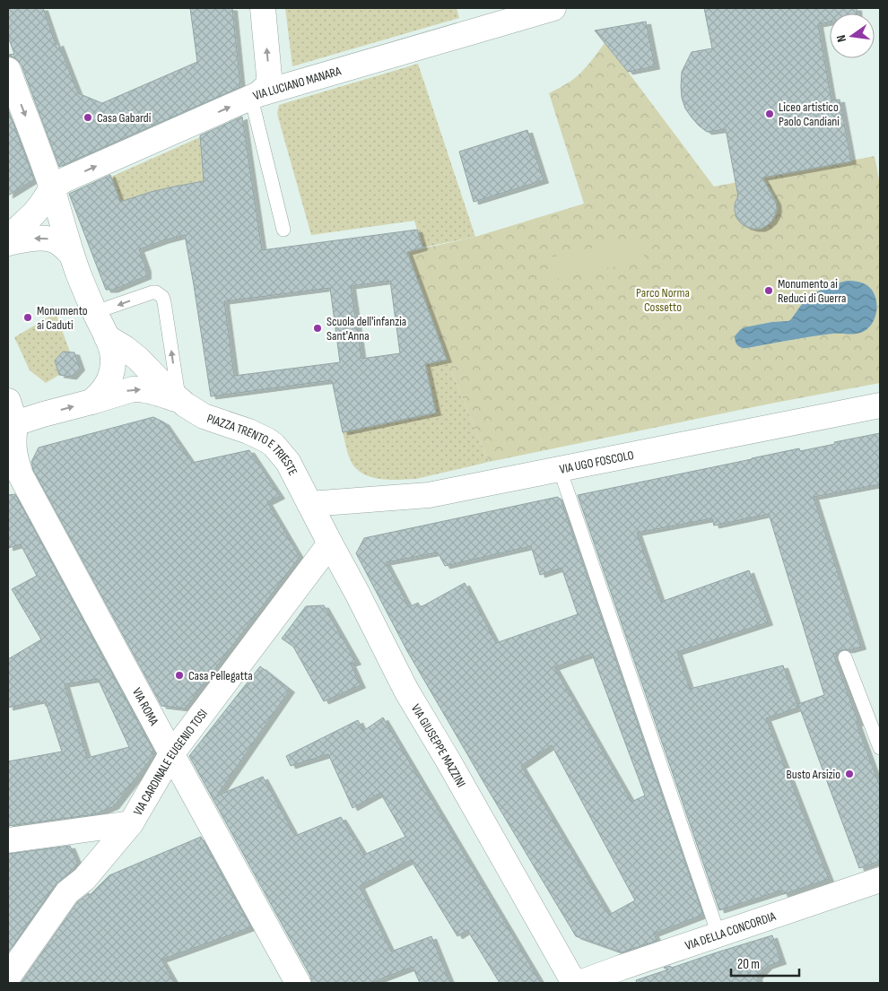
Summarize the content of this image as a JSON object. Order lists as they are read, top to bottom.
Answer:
{
  "streets": {
    "street": [
      "VIA LUCIANO MANARA",
      "PIAZZA TRENTO E TRIESTE",
      "VIA UGO FOSCOLO",
      "VIA ROMA",
      "VIA GIUSEPPE MAZZINI",
      "VIA CARDINALE EUGENIO TOSI",
      "VIA DELLA CONCORDIA"
    ]
  },
  "crossings": [
    ["PIAZZA TRENTO E TRIESTE", "VIA UGO FOSCOLO"],
    ["PIAZZA TRENTO E TRIESTE", "VIA ROMA"],
    ["PIAZZA TRENTO E TRIESTE", "VIA GIUSEPPE MAZZINI"],
    ["VIA UGO FOSCOLO", "VIA GIUSEPPE MAZZINI"],
    ["VIA ROMA", "VIA CARDINALE EUGENIO TOSI"],
    ["VIA GIUSEPPE MAZZINI", "VIA CARDINALE EUGENIO TOSI"]
  ],
  "one_way": ["VIA LUCIANO MANARA"],
  "parks": ["Parco Norma Cossetto"],
  "places": [
    "Liceo artistico Paolo Candiani",
    "Casa Gabardi",
    "Monumento ai Reduci di Guerra",
    "Monumento ai Caduti",
    "Scuola dell'infanzia Sant'Anna",
    "Casa Pellegatta",
    "Busto Arsizio"
  ],
  "scale_bar": "20 m",
  "north": "left"
}
